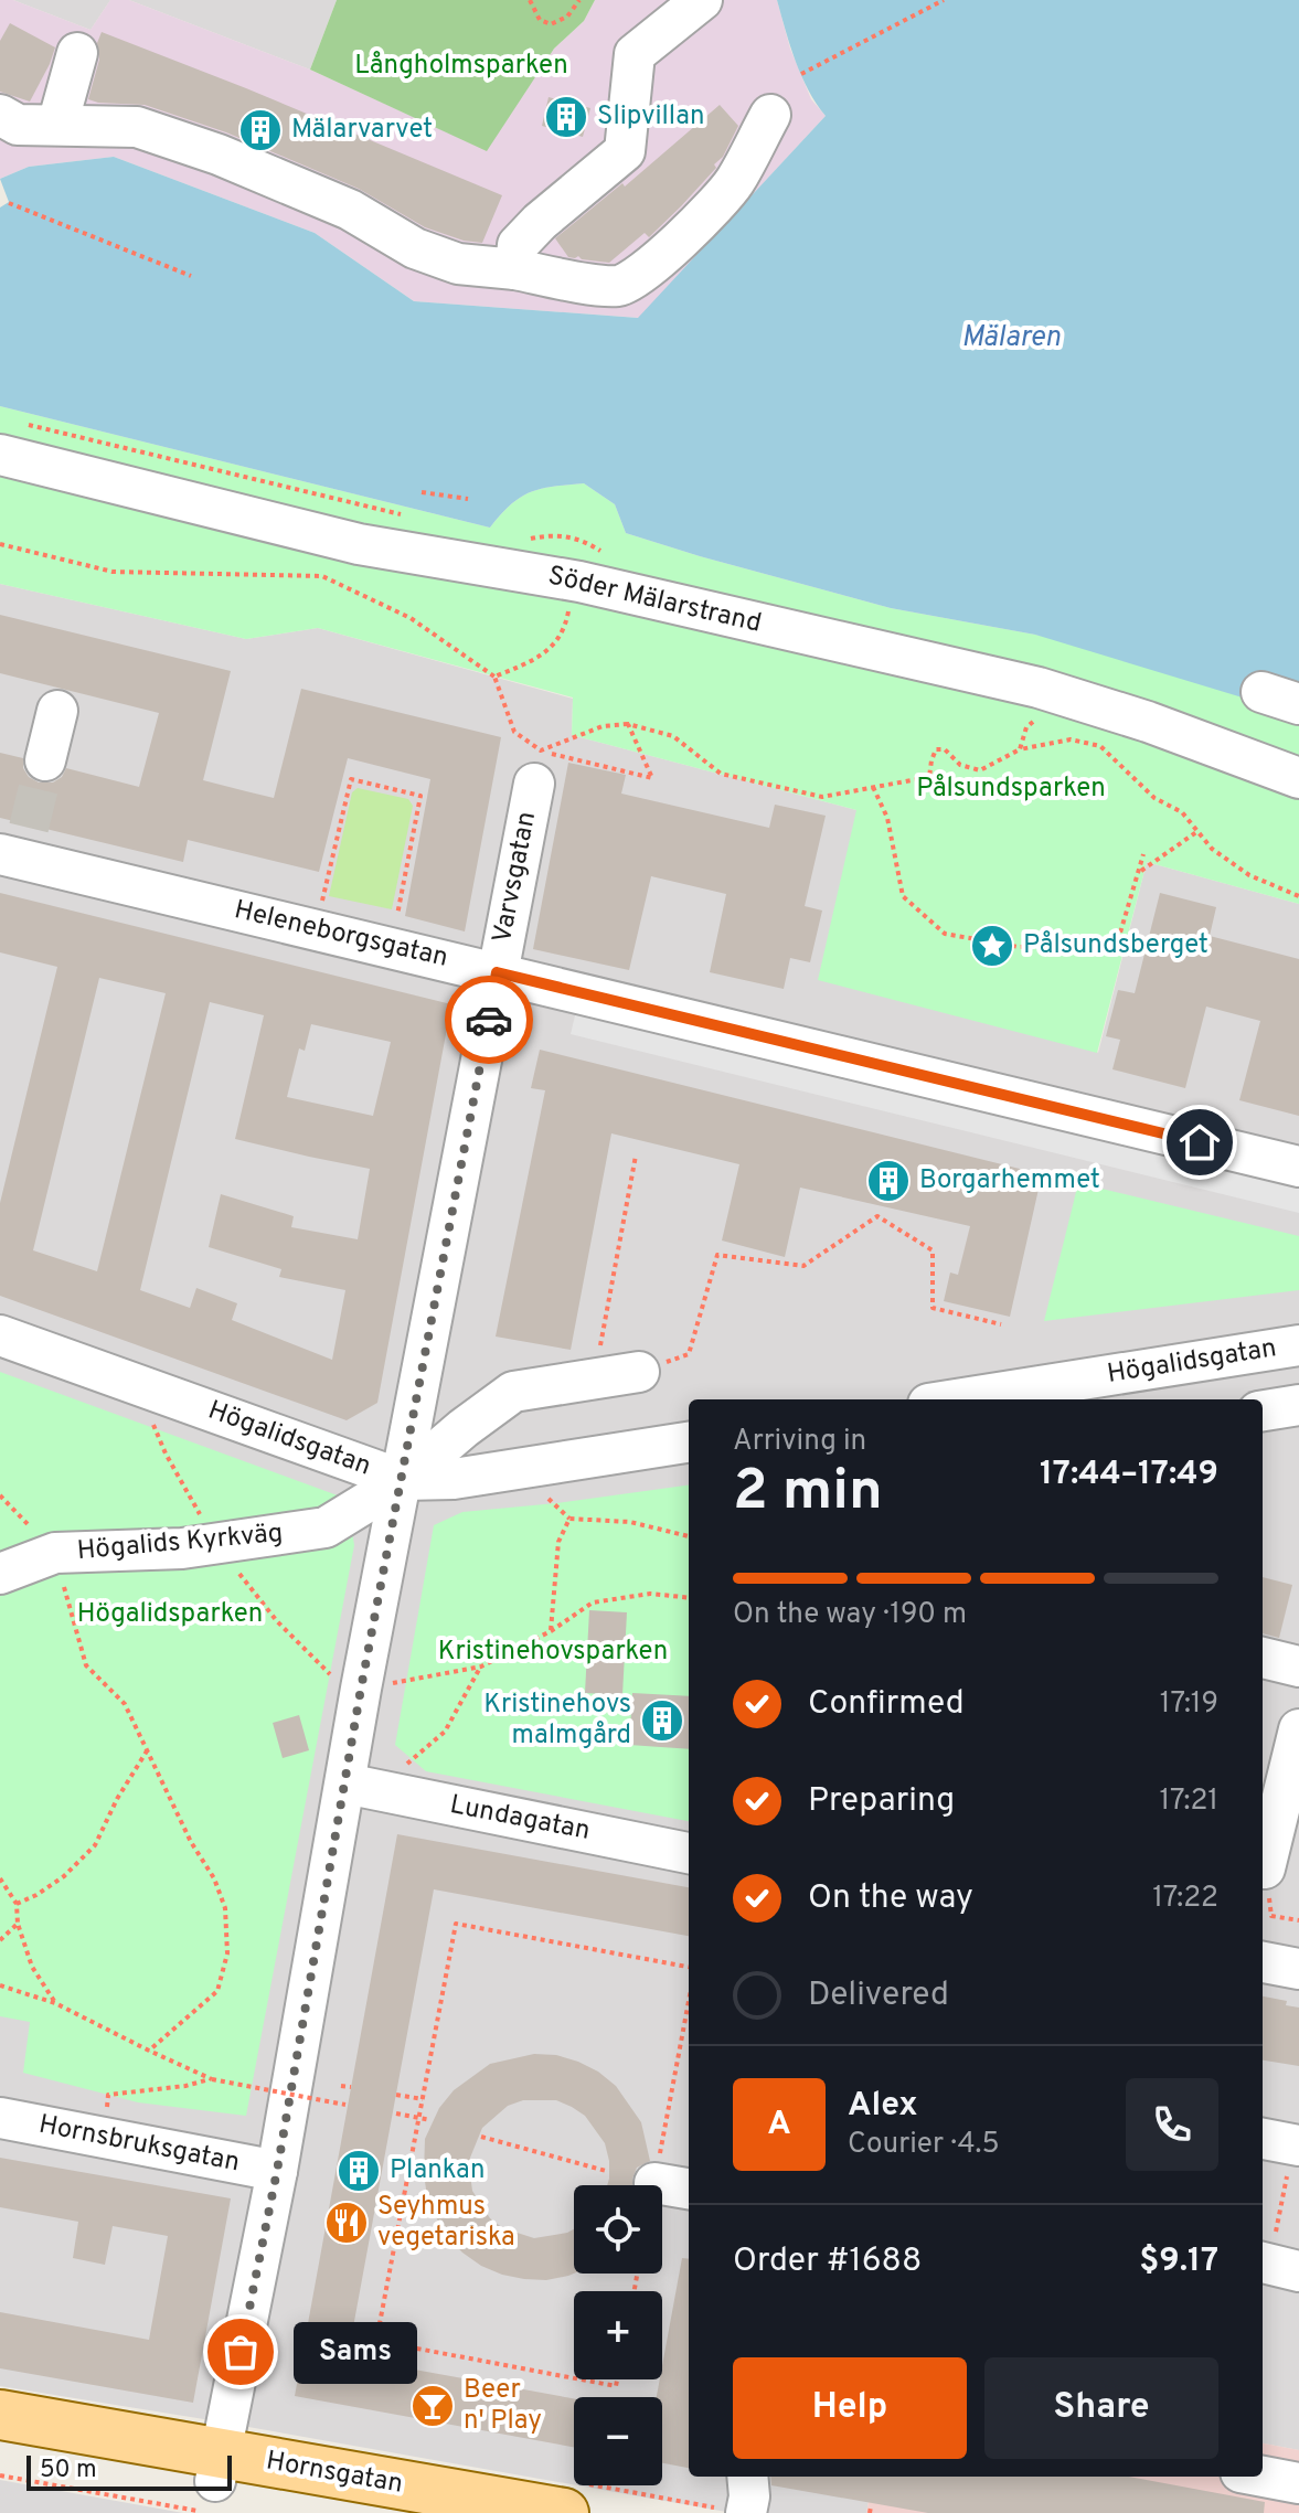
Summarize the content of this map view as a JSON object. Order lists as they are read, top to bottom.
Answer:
{
  "streets": {
    "main road": ["Hornsgatan"],
    "street": [
      "Söder Mälarstrand",
      "Varvsgatan",
      "Heleneborgsgatan",
      "Högalidsgatan",
      "Högalids Kyrkväg",
      "Lundagatan",
      "Hornsbruksgatan"
    ]
  },
  "crossings": [
    ["Varvsgatan", "Heleneborgsgatan"],
    ["Varvsgatan", "Högalidsgatan"],
    ["Varvsgatan", "Högalids Kyrkväg"],
    ["Varvsgatan", "Lundagatan"],
    ["Varvsgatan", "Hornsbruksgatan"],
    ["Varvsgatan", "Hornsgatan"],
    ["Högalidsgatan", "Högalids Kyrkväg"]
  ],
  "water": ["Mälaren"],
  "parks": [
    "Långholmsparken",
    "Pålsundsparken",
    "Högalidsparken",
    "Kristinehovsparken"
  ],
  "places": {
    "building": [
      "Slipvillan",
      "Mälarvarvet",
      "Borgarhemmet",
      "Kristinehovs malmgård",
      "Plankan"
    ],
    "place": ["Pålsundsberget"],
    "restaurant": ["Seyhmus vegetariska"],
    "other": ["Sams"],
    "bar": ["Beer n' Play"]
  },
  "scale_bar": "50 m",
  "page": {
    "heading": ["2 min", "Arriving in", "17:44–17:49"],
    "panel": [
      "Alex",
      "Courier · 4.5",
      "Order #1688",
      "$9.17"
    ],
    "bar": "On the way · 190 m",
    "list": [
      ["Confirmed", "17:19"],
      ["Preparing", "17:21"],
      ["On the way", "17:22"],
      "Delivered"
    ],
    "round": "A",
    "map_buttons": ["+", "−"],
    "bubble": "Sams",
    "buttons": ["Help", "Share"],
    "scale": "50 m"
  }
}
